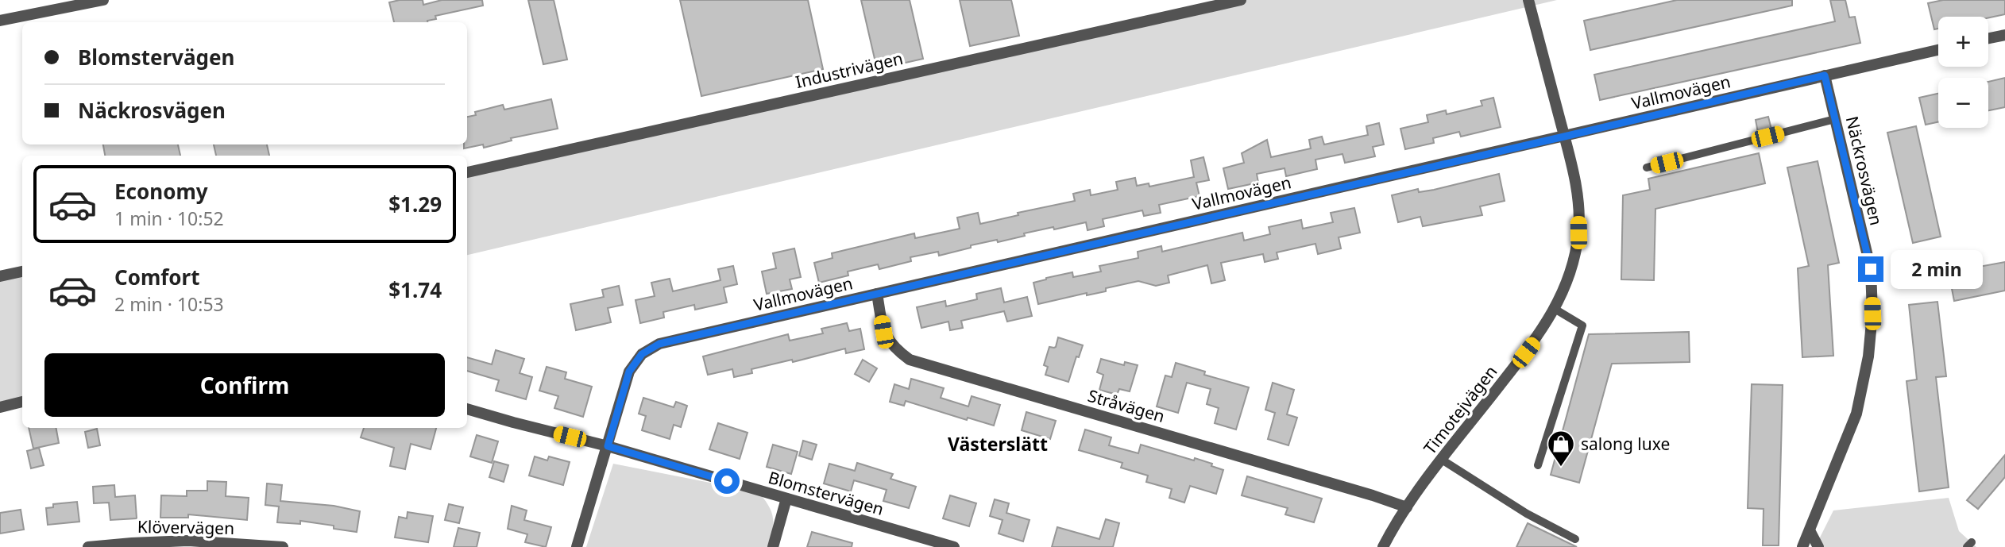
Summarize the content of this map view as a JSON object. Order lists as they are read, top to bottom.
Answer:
{
  "streets": {
    "street": [
      "Industrivägen",
      "Vallmovägen",
      "Näckrosvägen",
      "Stråvägen",
      "Timotejvägen",
      "Blomstervägen",
      "Klövervägen"
    ]
  },
  "crossings": [
    ["Vallmovägen", "Näckrosvägen"],
    ["Vallmovägen", "Stråvägen"],
    ["Vallmovägen", "Timotejvägen"],
    ["Vallmovägen", "Blomstervägen"],
    ["Stråvägen", "Timotejvägen"]
  ],
  "districts": ["Västerslätt"],
  "places": {
    "shop": ["salong luxe"]
  },
  "page": {
    "map_buttons": ["+", "−"],
    "banner": ["Blomstervägen", "Näckrosvägen"],
    "list": [
      {
        "name": "Economy",
        "note": "1 min · 10:52",
        "value": "$1.29"
      },
      {
        "name": "Comfort",
        "note": "2 min · 10:53",
        "value": "$1.74"
      }
    ],
    "bubble": "2 min",
    "buttons": "Confirm"
  }
}
